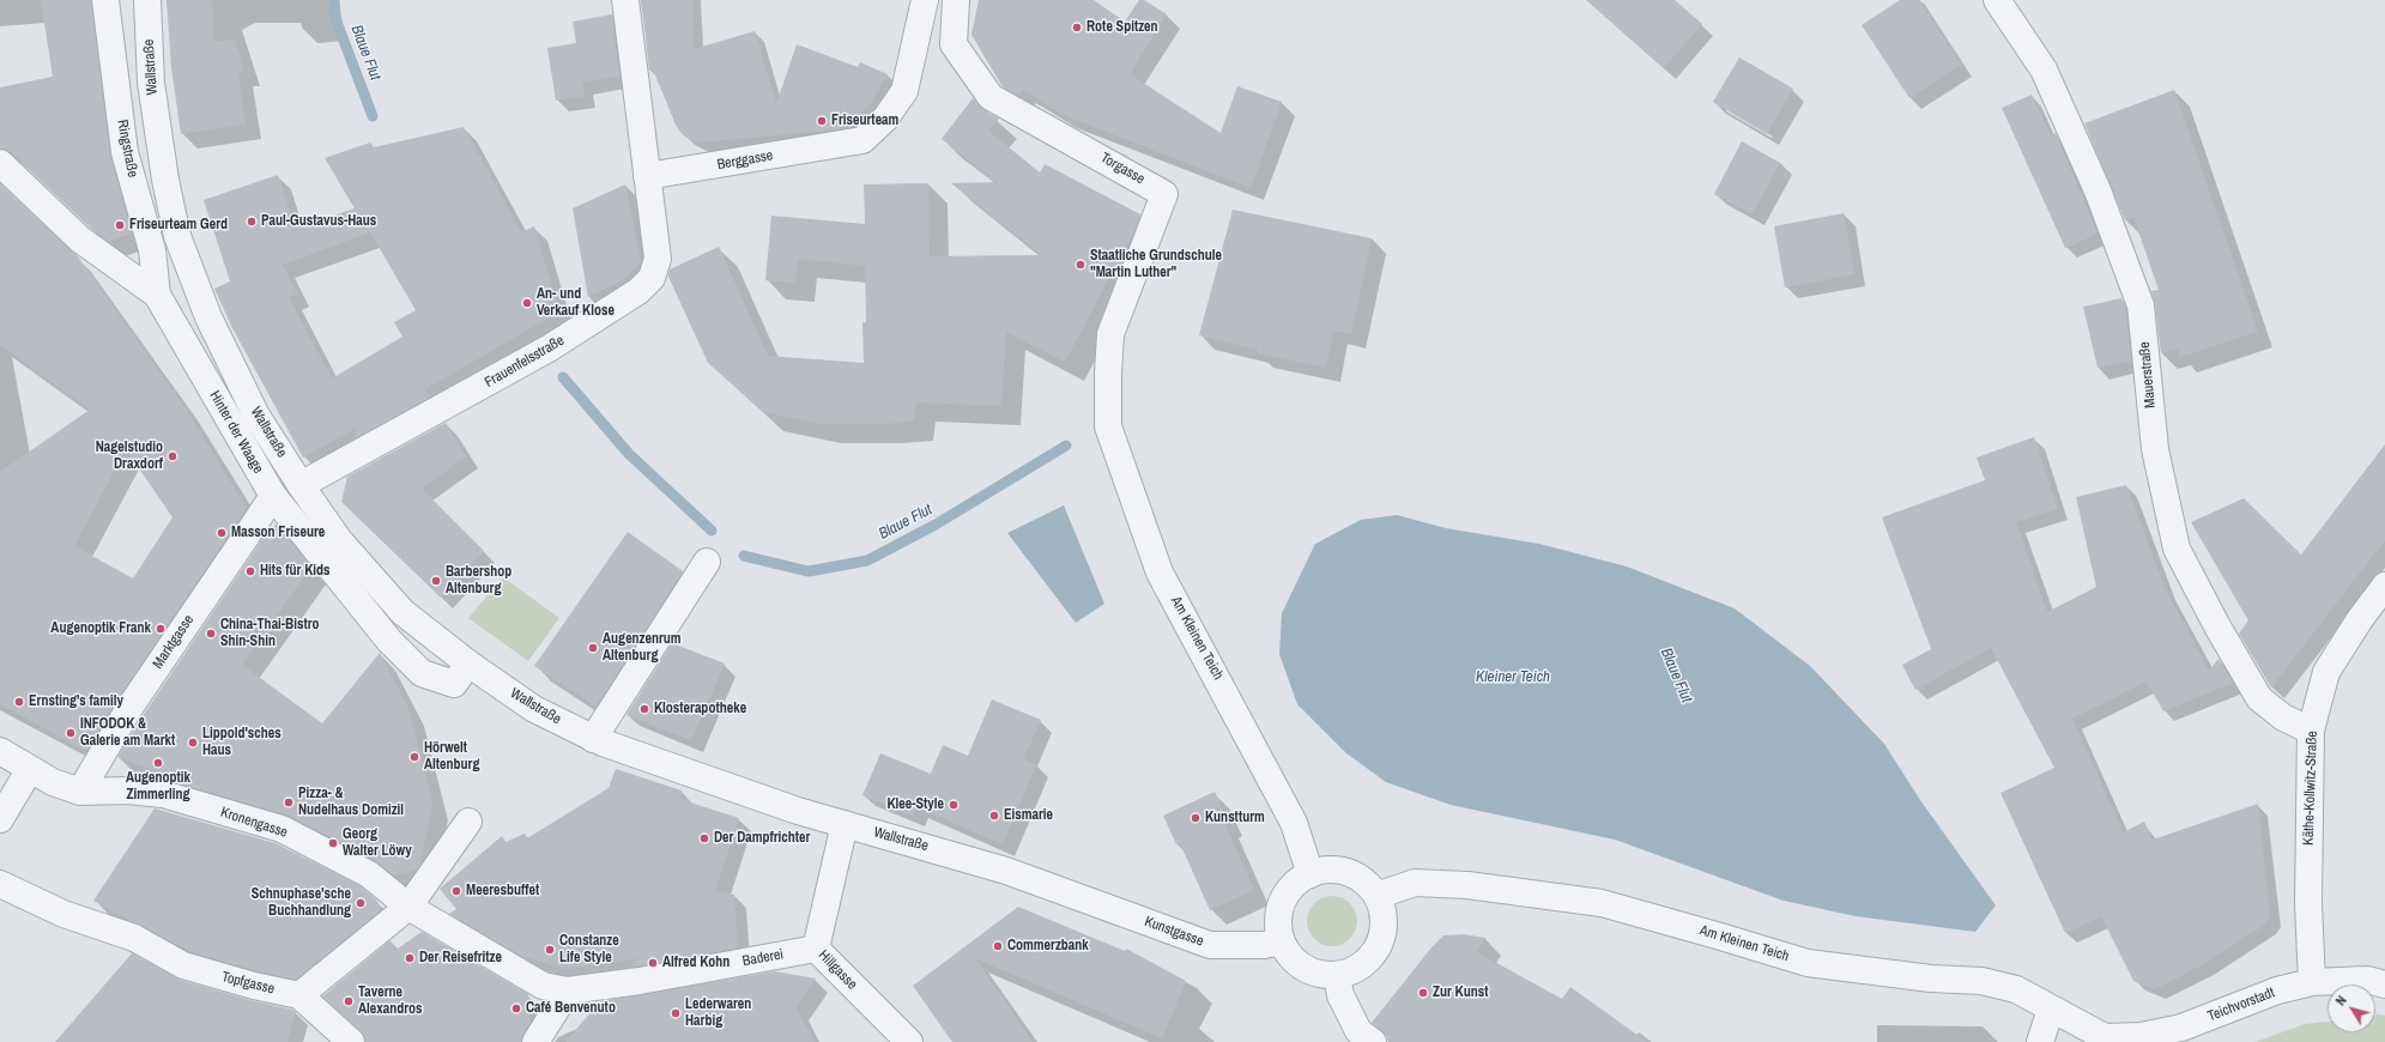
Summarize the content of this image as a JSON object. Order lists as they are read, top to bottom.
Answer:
{
  "streets": {
    "street": [
      "Wallstraße",
      "Ringstraße",
      "Berggasse",
      "Torgasse",
      "Frauenfelsstraße",
      "Mauerstraße",
      "Hinter der Waage",
      "Am Kleinen Teich",
      "Marktgasse",
      "Käthe-Kollwitz-Straße",
      "Kronengasse",
      "Kunstgasse",
      "Baderei",
      "Hillgasse",
      "Topfgasse",
      "Teichvorstadt"
    ]
  },
  "crossings": [
    ["Wallstraße", "Frauenfelsstraße"],
    ["Wallstraße", "Hinter der Waage"],
    ["Wallstraße", "Kunstgasse"],
    ["Wallstraße", "Hillgasse"],
    ["Ringstraße", "Hinter der Waage"],
    ["Berggasse", "Frauenfelsstraße"],
    ["Torgasse", "Am Kleinen Teich"],
    ["Mauerstraße", "Käthe-Kollwitz-Straße"],
    ["Hinter der Waage", "Marktgasse"],
    ["Am Kleinen Teich", "Kunstgasse"],
    ["Am Kleinen Teich", "Teichvorstadt"],
    ["Marktgasse", "Kronengasse"],
    ["Käthe-Kollwitz-Straße", "Teichvorstadt"],
    ["Kronengasse", "Baderei"],
    ["Baderei", "Hillgasse"]
  ],
  "water": ["Blaue Flut", "Kleiner Teich"],
  "places": [
    "Rote Spitzen",
    "Friseurteam",
    "Paul-Gustavus-Haus",
    "Friseurteam Gerd",
    "Staatliche Grundschule \"Martin Luther\"",
    "An- und Verkauf Klose",
    "Nagelstudio Draxdorf",
    "Masson Friseure",
    "Hits für Kids",
    "Barbershop Altenburg",
    "Augenoptik Frank",
    "China-Thai-Bistro Shin-Shin",
    "Augenzenrum Altenburg",
    "Ernsting's family",
    "Klosterapotheke",
    "INFODOK & Galerie am Markt",
    "Lippold'sches Haus",
    "Hörwelt Altenburg",
    "Augenoptik Zimmerling",
    "Pizza- & Nudelhaus Domizil",
    "Klee-Style",
    "Eismarie",
    "Kunstturm",
    "Der Dampfrichter",
    "Georg Walter Löwy",
    "Meeresbuffet",
    "Schnuphase'sche Buchhandlung",
    "Commerzbank",
    "Constanze Life Style",
    "Der Reisefritze",
    "Alfred Kohn",
    "Zur Kunst",
    "Taverne Alexandros",
    "Café Benvenuto",
    "Lederwaren Harbig"
  ],
  "north": "top left"
}
